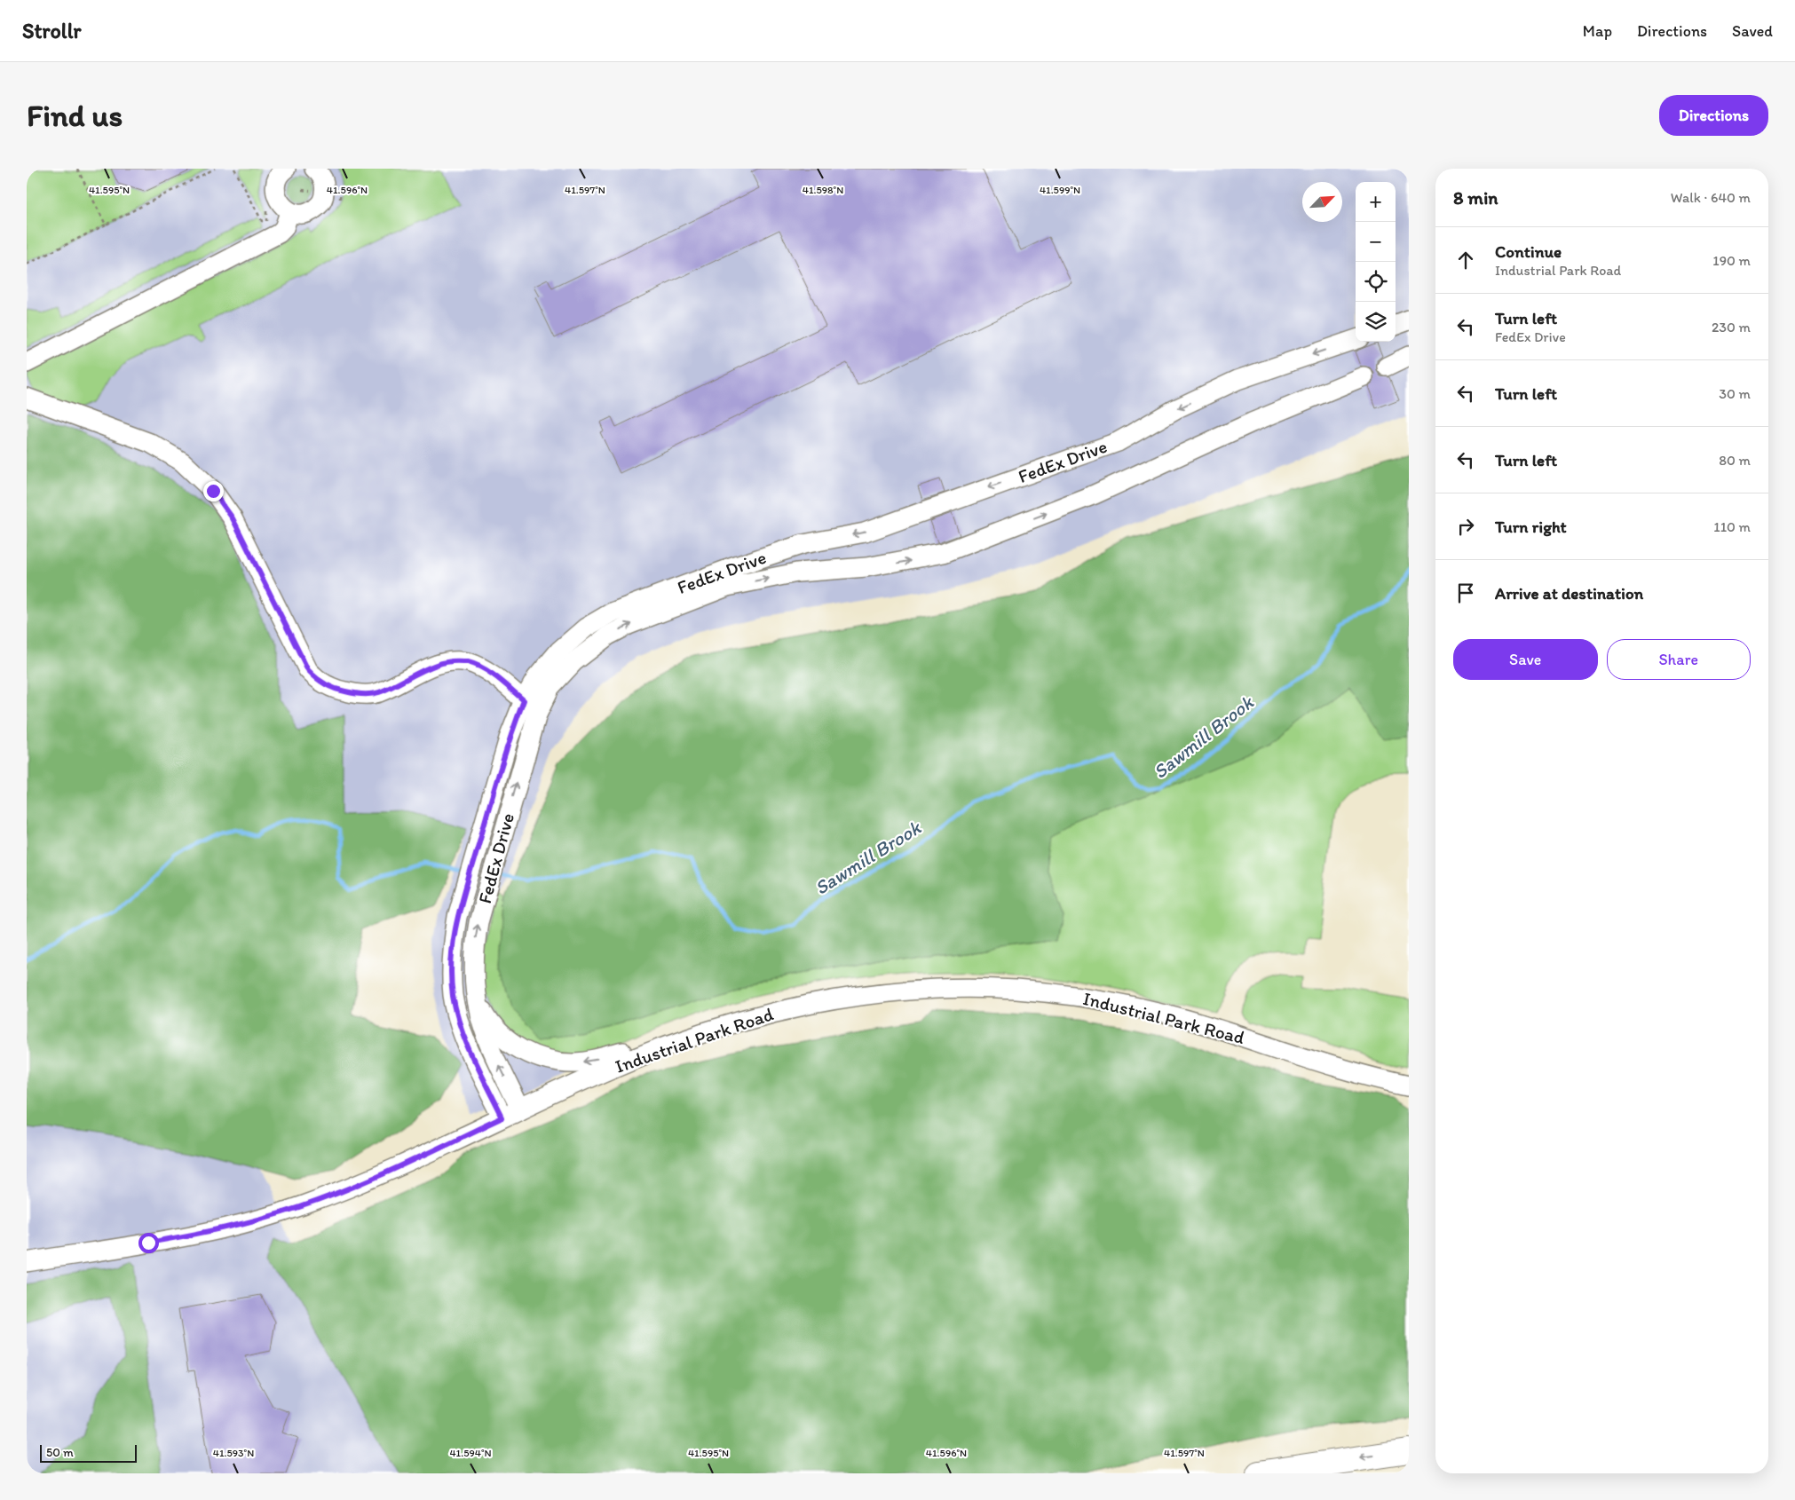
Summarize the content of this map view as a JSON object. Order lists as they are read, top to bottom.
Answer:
{
  "streets": {
    "street": ["FedEx Drive", "Industrial Park Road"]
  },
  "crossings": [
    ["FedEx Drive", "Industrial Park Road"]
  ],
  "water": ["Sawmill Brook"],
  "scale_bar": "50 m",
  "north": "top right",
  "page": {
    "header": "Strollr",
    "nav": ["Map", "Directions", "Saved"],
    "buttons": [
      "Directions",
      ["Save", "Share"]
    ],
    "title": "Find us",
    "heading": ["8 min", "Walk · 640 m"],
    "map_buttons": ["+", "−"],
    "list": [
      ["Continue", "Industrial Park Road", "190 m"],
      ["Turn left", "FedEx Drive", "230 m"],
      ["Turn left", "30 m"],
      ["Turn left", "80 m"],
      ["Turn right", "110 m"],
      "Arrive at destination"
    ],
    "scale": "50 m"
  },
  "coordinates": [
    "41.595°N",
    "41.596°N",
    "41.597°N",
    "41.598°N",
    "41.599°N",
    "41.593°N",
    "41.594°N"
  ]
}
